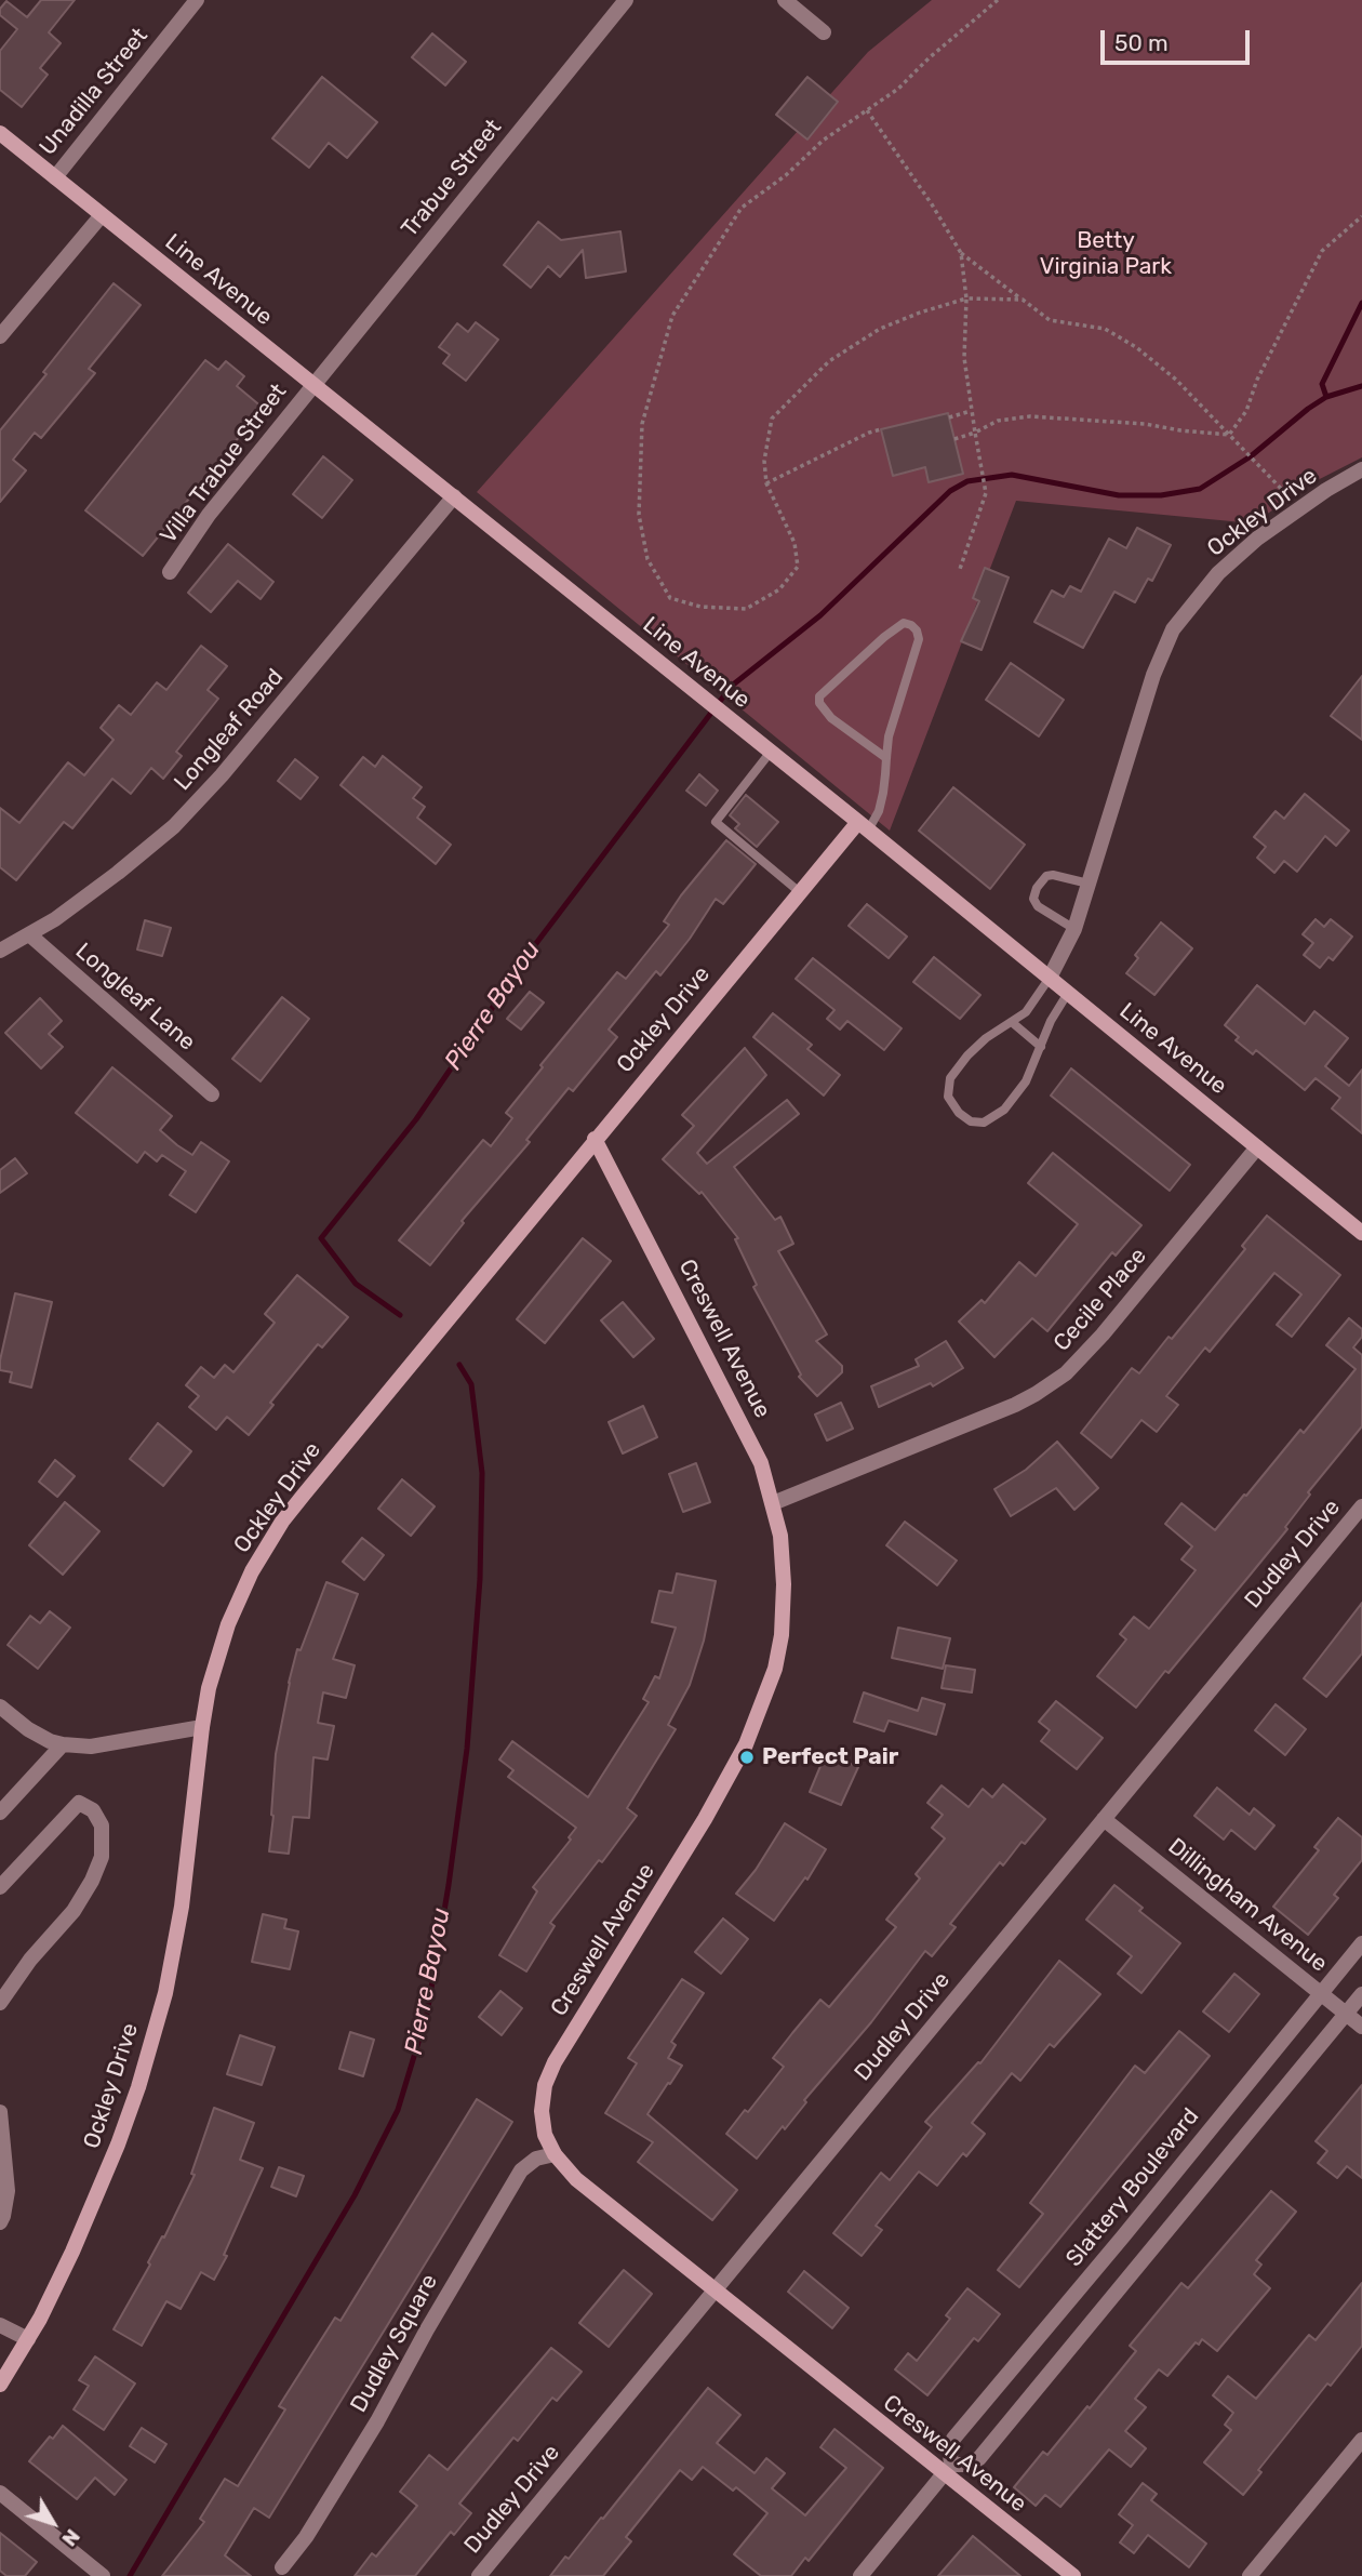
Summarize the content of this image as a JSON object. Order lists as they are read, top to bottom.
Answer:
{
  "streets": {
    "street": [
      "Unadilla Street",
      "Trabue Street",
      "Line Avenue",
      "Villa Trabue Street",
      "Ockley Drive",
      "Longleaf Road",
      "Longleaf Lane",
      "Cecile Place",
      "Creswell Avenue",
      "Dudley Drive",
      "Dillingham Avenue",
      "Slattery Boulevard",
      "Dudley Square"
    ]
  },
  "crossings": [
    ["Unadilla Street", "Line Avenue"],
    ["Trabue Street", "Line Avenue"],
    ["Trabue Street", "Villa Trabue Street"],
    ["Line Avenue", "Villa Trabue Street"],
    ["Line Avenue", "Ockley Drive"],
    ["Line Avenue", "Longleaf Road"],
    ["Line Avenue", "Cecile Place"],
    ["Ockley Drive", "Creswell Avenue"],
    ["Longleaf Road", "Longleaf Lane"],
    ["Cecile Place", "Creswell Avenue"],
    ["Creswell Avenue", "Dudley Drive"],
    ["Creswell Avenue", "Slattery Boulevard"],
    ["Creswell Avenue", "Dudley Square"],
    ["Dudley Drive", "Dillingham Avenue"],
    ["Dillingham Avenue", "Slattery Boulevard"]
  ],
  "water": ["Pierre Bayou"],
  "parks": ["Betty Virginia Park"],
  "places": ["Perfect Pair"],
  "scale_bar": "50 m",
  "north": "bottom right"
}
